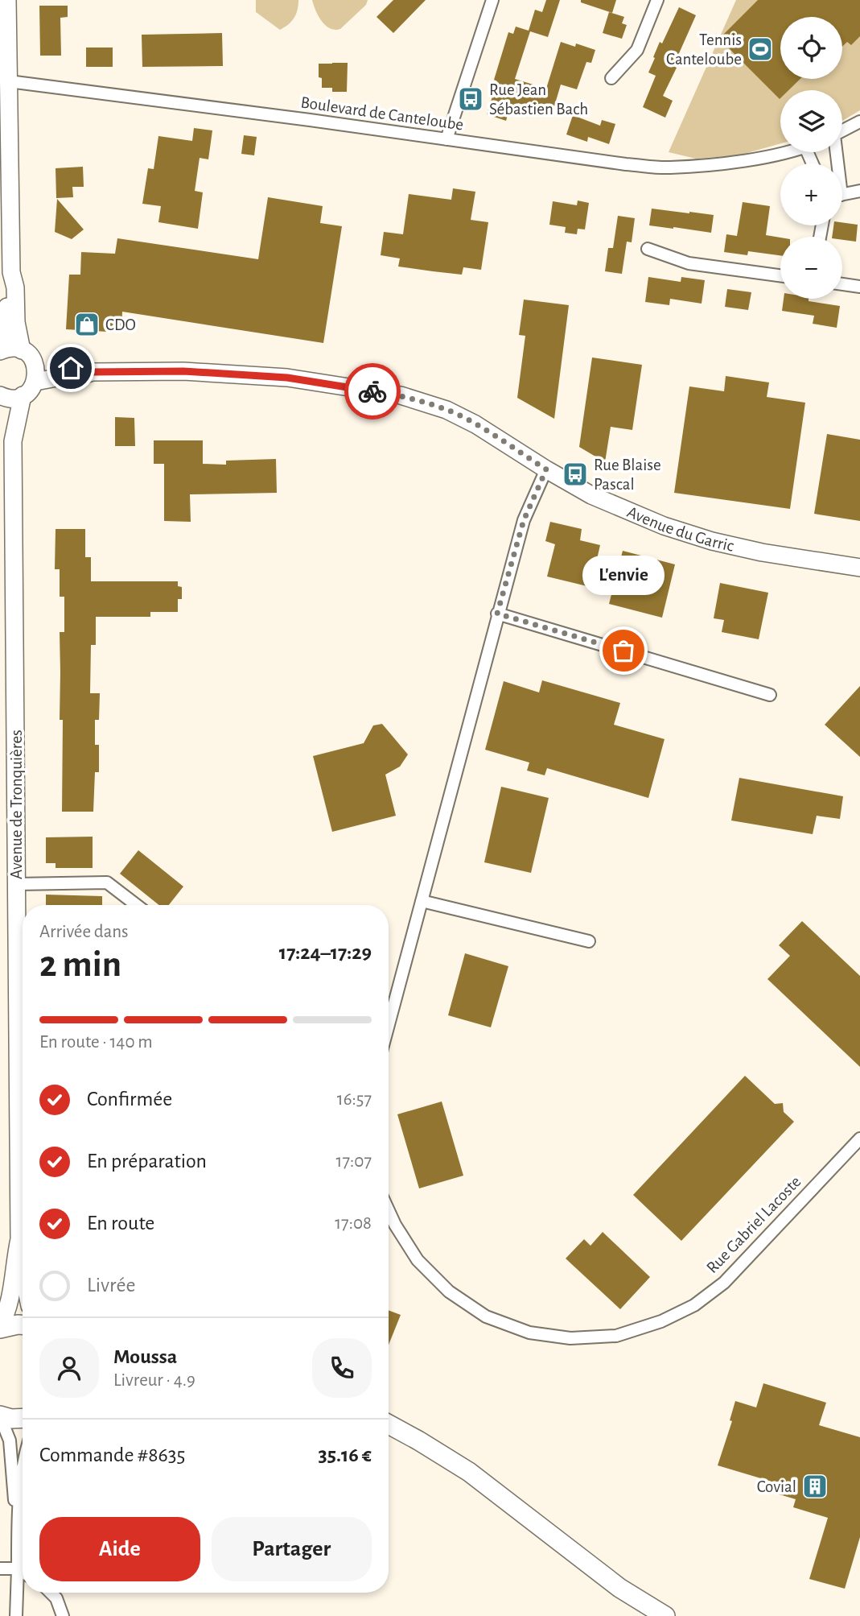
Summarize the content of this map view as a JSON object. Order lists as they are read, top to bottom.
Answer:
{
  "streets": {
    "street": [
      "Boulevard de Canteloube",
      "Avenue du Garric",
      "Avenue de Tronquières",
      "Rue Gabriel Lacoste"
    ]
  },
  "places": {
    "sports": ["Tennis Canteloube"],
    "bus stop": ["Rue Jean Sébastien Bach", "Rue Blaise Pascal"],
    "shop": ["CDO"],
    "other": ["L'envie"],
    "building": ["Covial"]
  },
  "page": {
    "map_buttons": ["+", "−"],
    "bubble": "L'envie",
    "heading": ["2 min", "Arrivée dans", "17:24–17:29"],
    "panel": [
      "Moussa",
      "Livreur · 4.9",
      "Commande #8635",
      "35.16 €"
    ],
    "bar": "En route · 140 m",
    "list": [
      ["Confirmée", "16:57"],
      ["En préparation", "17:07"],
      ["En route", "17:08"],
      "Livrée"
    ],
    "buttons": ["Aide", "Partager"]
  }
}
